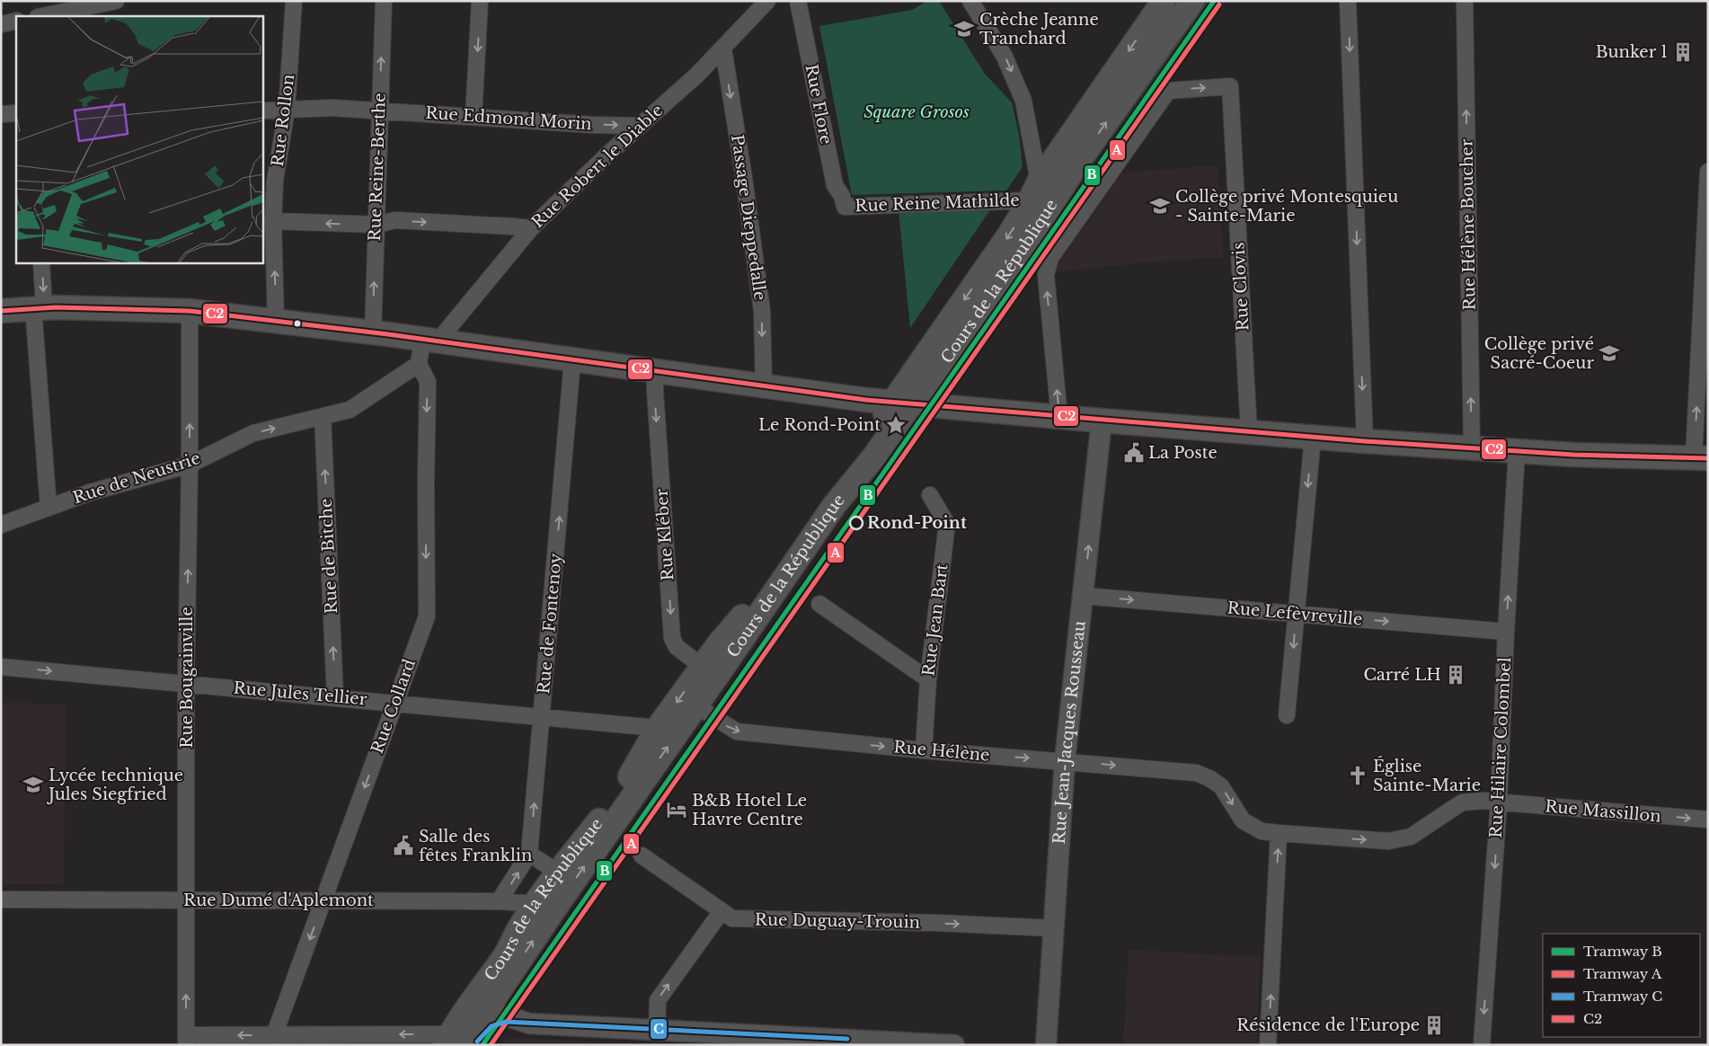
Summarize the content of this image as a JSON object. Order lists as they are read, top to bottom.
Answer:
{
  "streets": {
    "main road": ["Cours de la République"],
    "street": [
      "Rue Flore",
      "Rue Edmond Morin",
      "Rue Rollon",
      "Rue Robert le Diable",
      "Rue Reine-Berthe",
      "Rue Reine Mathilde",
      "Passage Dieppedalle",
      "Rue Hélène Boucher",
      "Rue Clovis",
      "Rue de Neustrie",
      "Rue Kléber",
      "Rue de Bitche",
      "Rue Lefèvreville",
      "Rue Jean Bart",
      "Rue de Fontenoy",
      "Rue Bougainville",
      "Rue Jules Tellier",
      "Rue Collard",
      "Rue Jean-Jacques Rousseau",
      "Rue Hilaire Colombel",
      "Rue Hélène",
      "Rue Massillon",
      "Rue Dumé d'Aplemont",
      "Rue Duguay-Trouin"
    ]
  },
  "crossings": [
    ["Rue Flore", "Rue Reine Mathilde"],
    ["Rue Edmond Morin", "Rue Rollon"],
    ["Rue Edmond Morin", "Rue Robert le Diable"],
    ["Rue Edmond Morin", "Rue Reine-Berthe"],
    ["Rue Robert le Diable", "Passage Dieppedalle"],
    ["Rue Reine Mathilde", "Cours de la République"],
    ["Cours de la République", "Rue Kléber"],
    ["Cours de la République", "Rue Jules Tellier"],
    ["Cours de la République", "Rue Hélène"],
    ["Cours de la République", "Rue Dumé d'Aplemont"],
    ["Rue de Neustrie", "Rue de Bitche"],
    ["Rue de Neustrie", "Rue Bougainville"],
    ["Rue de Neustrie", "Rue Collard"],
    ["Rue de Bitche", "Rue Jules Tellier"],
    ["Rue Lefèvreville", "Rue Jean-Jacques Rousseau"],
    ["Rue Lefèvreville", "Rue Hilaire Colombel"],
    ["Rue Jean Bart", "Rue Hélène"],
    ["Rue de Fontenoy", "Rue Jules Tellier"],
    ["Rue Bougainville", "Rue Jules Tellier"],
    ["Rue Bougainville", "Rue Dumé d'Aplemont"],
    ["Rue Jules Tellier", "Rue Collard"],
    ["Rue Collard", "Rue Dumé d'Aplemont"],
    ["Rue Jean-Jacques Rousseau", "Rue Hélène"],
    ["Rue Jean-Jacques Rousseau", "Rue Duguay-Trouin"],
    ["Rue Hilaire Colombel", "Rue Massillon"],
    ["Rue Hélène", "Rue Massillon"]
  ],
  "one_way": [
    "Passage Dieppedalle",
    "Rue Kléber",
    "Rue de Bitche",
    "Rue Lefèvreville",
    "Rue de Fontenoy",
    "Rue Bougainville",
    "Rue Collard",
    "Rue Hélène",
    "Rue Massillon"
  ],
  "parks": ["Square Grosos"],
  "places": {
    "school or university": [
      "Crèche Jeanne Tranchard",
      "Collège privé Montesquieu - Sainte-Marie",
      "Collège privé Sacré-Coeur",
      "Lycée technique Jules Siegfried"
    ],
    "building": ["Bunker 1", "Carré LH", "Résidence de l'Europe"],
    "place": ["Le Rond-Point"],
    "public building": ["La Poste", "Salle des fêtes Franklin"],
    "other": ["Rond-Point"],
    "church": ["Église Sainte-Marie"],
    "hotel": ["B&B Hotel Le Havre Centre"]
  },
  "lines": [
    "tram line B",
    "tram line A",
    "transit line C2",
    "tram line C"
  ],
  "legend": [
    "Tramway B",
    "Tramway A",
    "Tramway C",
    "C2"
  ]
}
